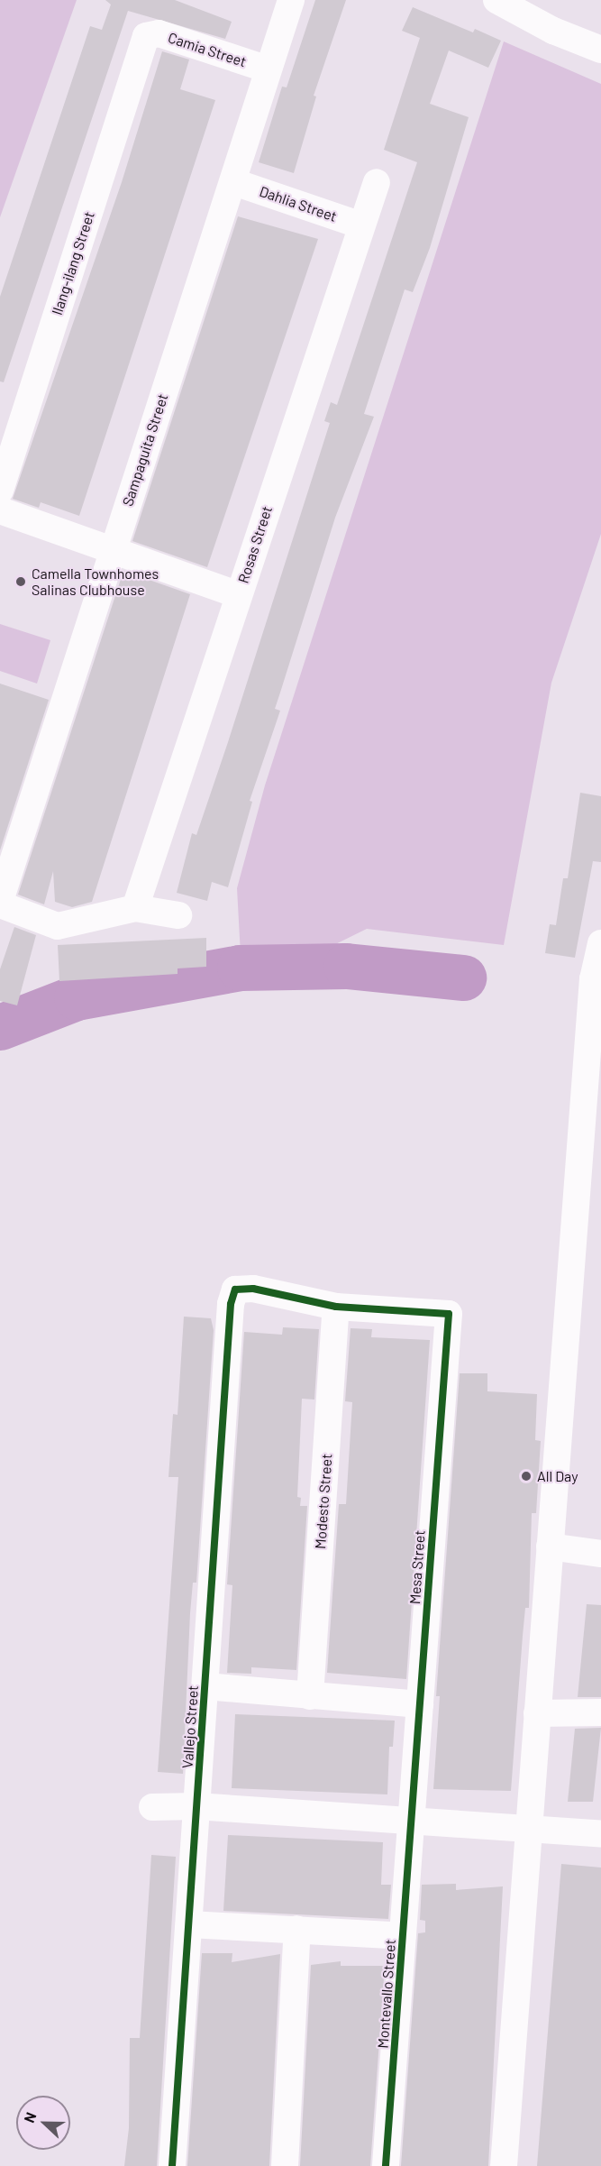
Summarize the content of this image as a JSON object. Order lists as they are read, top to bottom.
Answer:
{
  "streets": {
    "street": [
      "Camia Street",
      "Dahlia Street",
      "Ilang-ilang Street",
      "Sampaguita Street",
      "Rosas Street",
      "Modesto Street",
      "Mesa Street",
      "Vallejo Street",
      "Montevallo Street"
    ]
  },
  "crossings": [
    ["Camia Street", "Ilang-ilang Street"],
    ["Camia Street", "Sampaguita Street"],
    ["Dahlia Street", "Sampaguita Street"],
    ["Dahlia Street", "Rosas Street"],
    ["Modesto Street", "Mesa Street"],
    ["Modesto Street", "Vallejo Street"],
    ["Mesa Street", "Vallejo Street"],
    ["Mesa Street", "Montevallo Street"]
  ],
  "places": ["Camella Townhomes Salinas Clubhouse", "All Day"],
  "north": "left"
}
